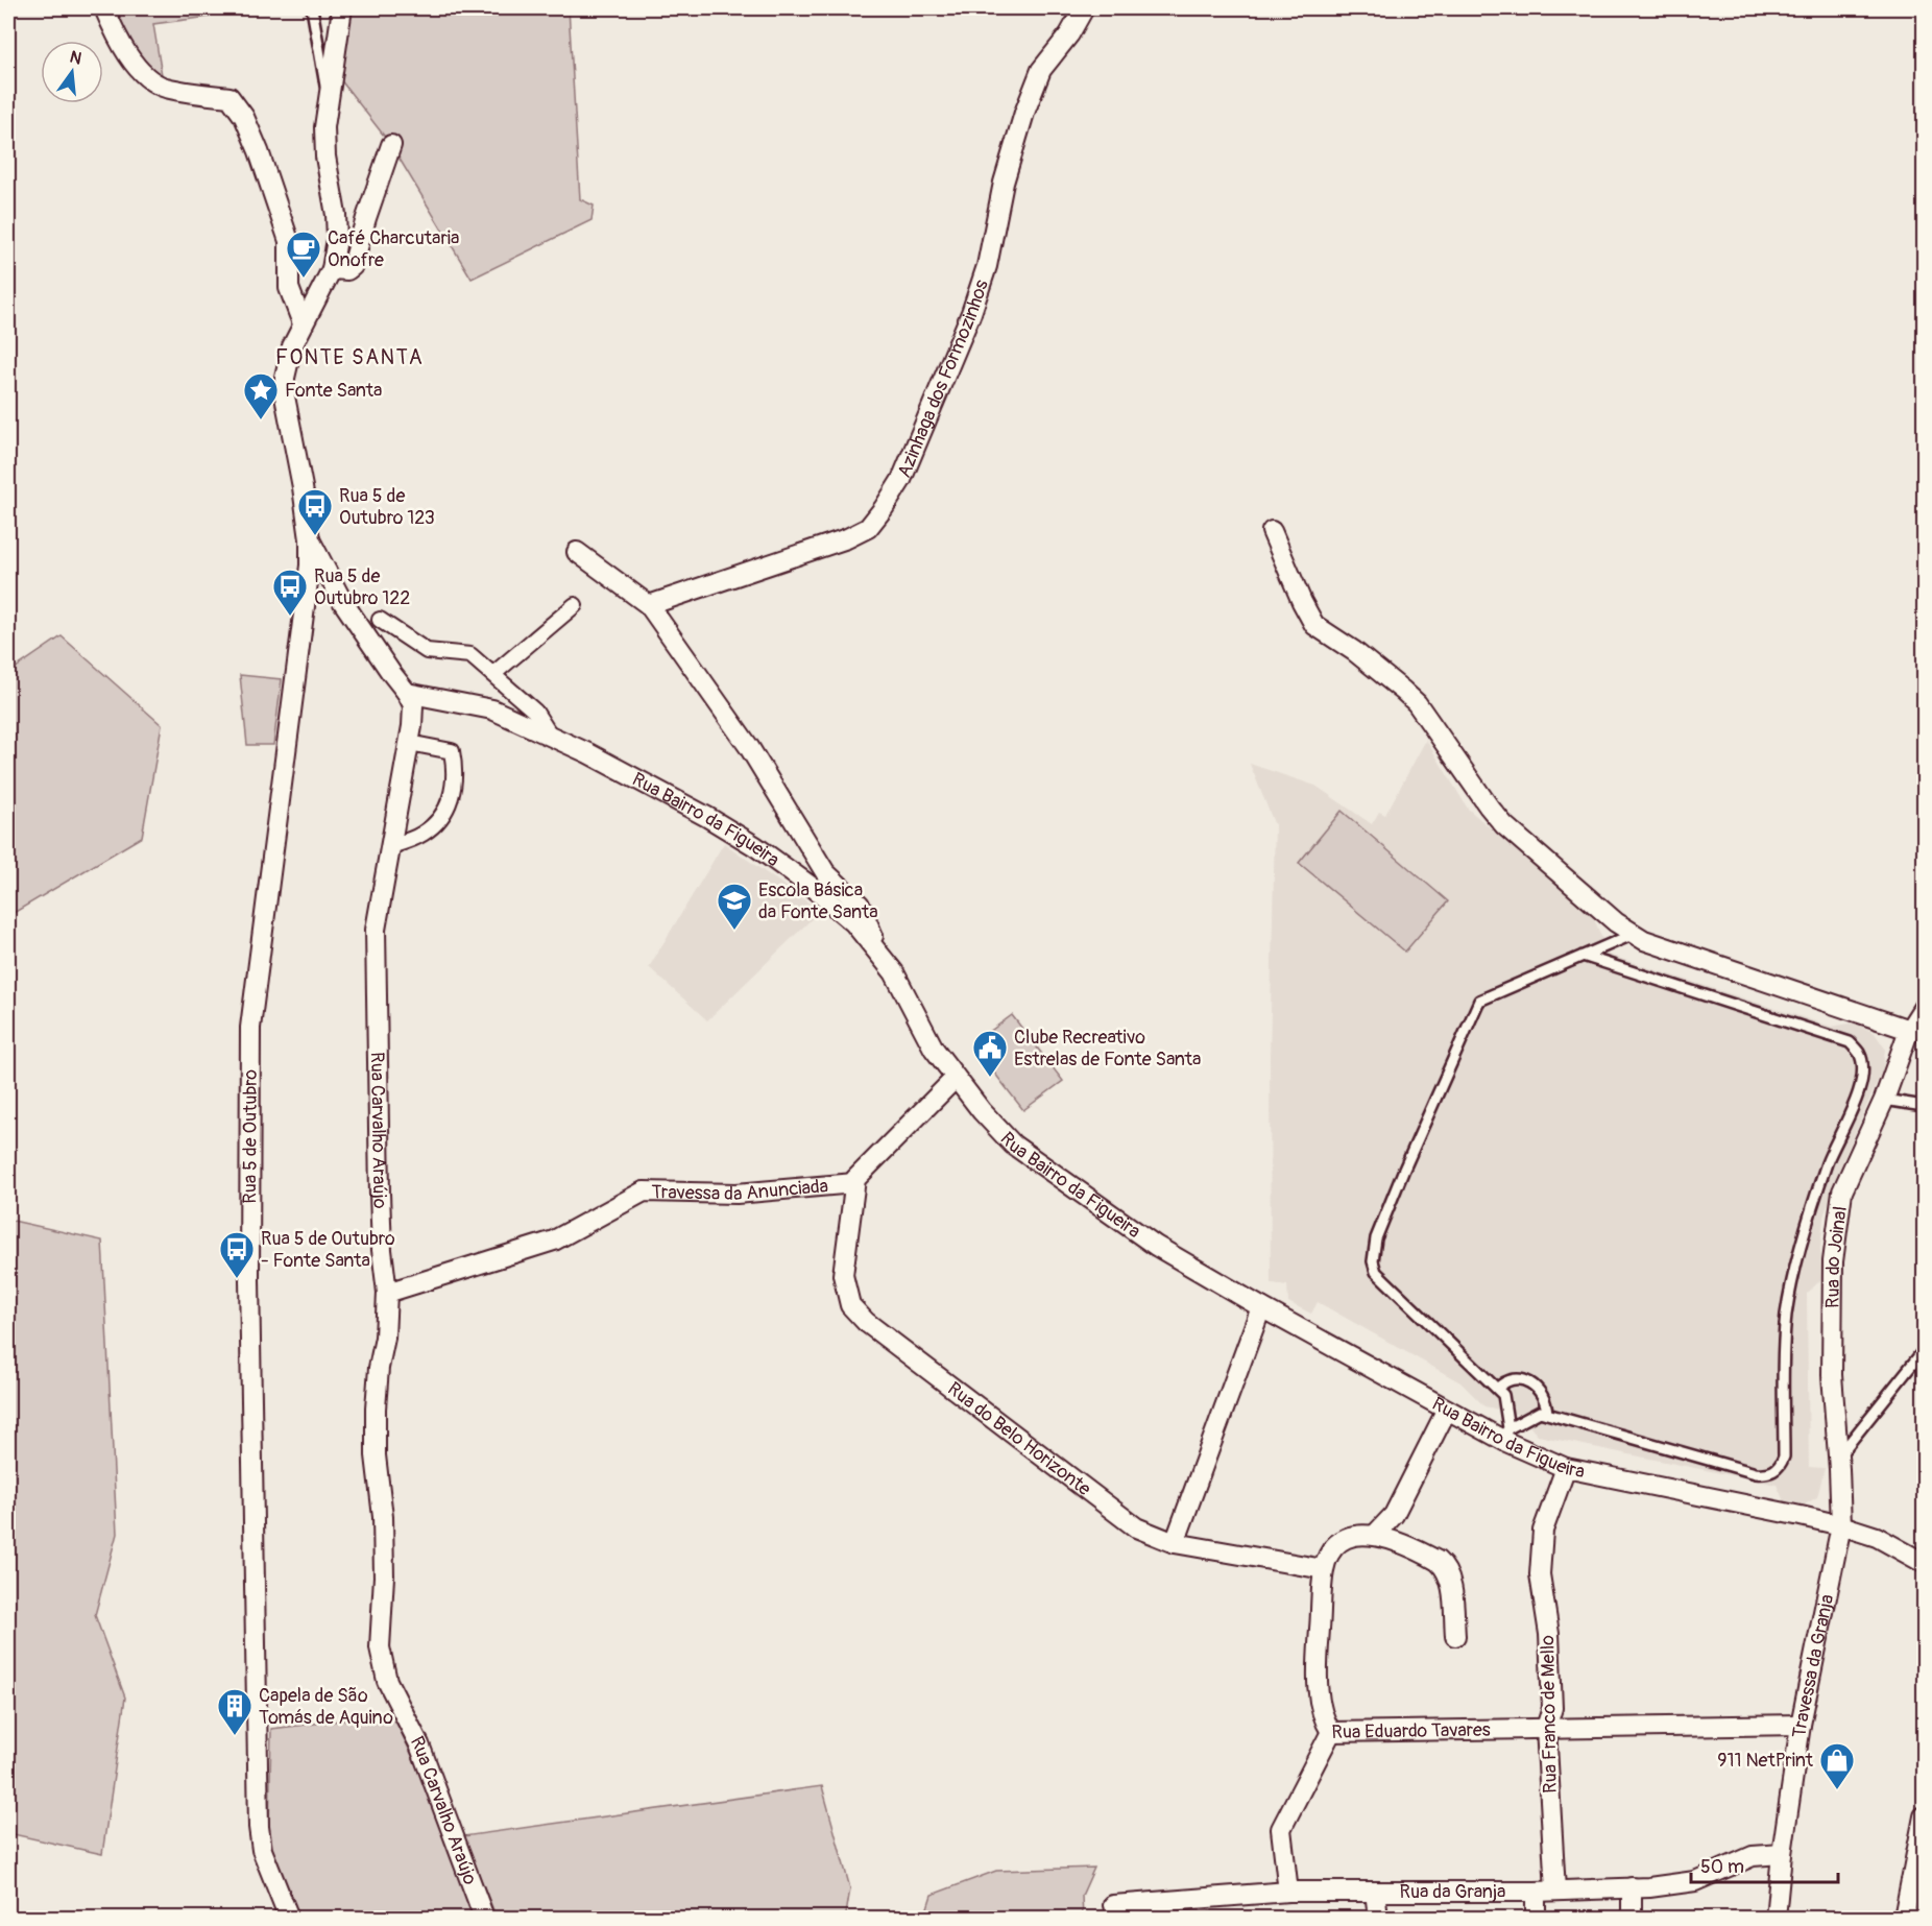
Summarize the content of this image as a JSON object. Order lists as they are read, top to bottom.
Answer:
{
  "streets": {
    "street": [
      "Azinhaga dos Formozinhos",
      "Rua Bairro da Figueira",
      "Rua Carvalho Araújo",
      "Rua 5 de Outubro",
      "Travessa da Anunciada",
      "Rua do Joinal",
      "Rua do Belo Horizonte",
      "Travessa da Granja",
      "Rua Franco de Mello",
      "Rua Eduardo Tavares",
      "Rua da Granja"
    ]
  },
  "crossings": [
    ["Rua Bairro da Figueira", "Rua Carvalho Araújo"],
    ["Rua Bairro da Figueira", "Travessa da Anunciada"],
    ["Rua Bairro da Figueira", "Rua do Joinal"],
    ["Rua Bairro da Figueira", "Travessa da Granja"],
    ["Rua Bairro da Figueira", "Rua Franco de Mello"],
    ["Rua Carvalho Araújo", "Rua 5 de Outubro"],
    ["Rua Carvalho Araújo", "Travessa da Anunciada"],
    ["Travessa da Anunciada", "Rua do Belo Horizonte"],
    ["Rua do Joinal", "Travessa da Granja"],
    ["Rua do Belo Horizonte", "Rua Eduardo Tavares"],
    ["Travessa da Granja", "Rua Eduardo Tavares"],
    ["Travessa da Granja", "Rua da Granja"],
    ["Rua Franco de Mello", "Rua Eduardo Tavares"],
    ["Rua Franco de Mello", "Rua da Granja"]
  ],
  "districts": ["FONTE SANTA"],
  "places": {
    "cafe": ["Café Charcutaria Onofre"],
    "place": ["Fonte Santa"],
    "bus stop": ["Rua 5 de Outubro 123", "Rua 5 de Outubro 122", "Rua 5 de Outubro - Fonte Santa"],
    "school or university": ["Escola Básica da Fonte Santa"],
    "public building": ["Clube Recreativo Estrelas de Fonte Santa"],
    "building": ["Capela de São Tomás de Aquino"],
    "shop": ["911 NetPrint"]
  },
  "scale_bar": "50 m",
  "north": "top"
}
